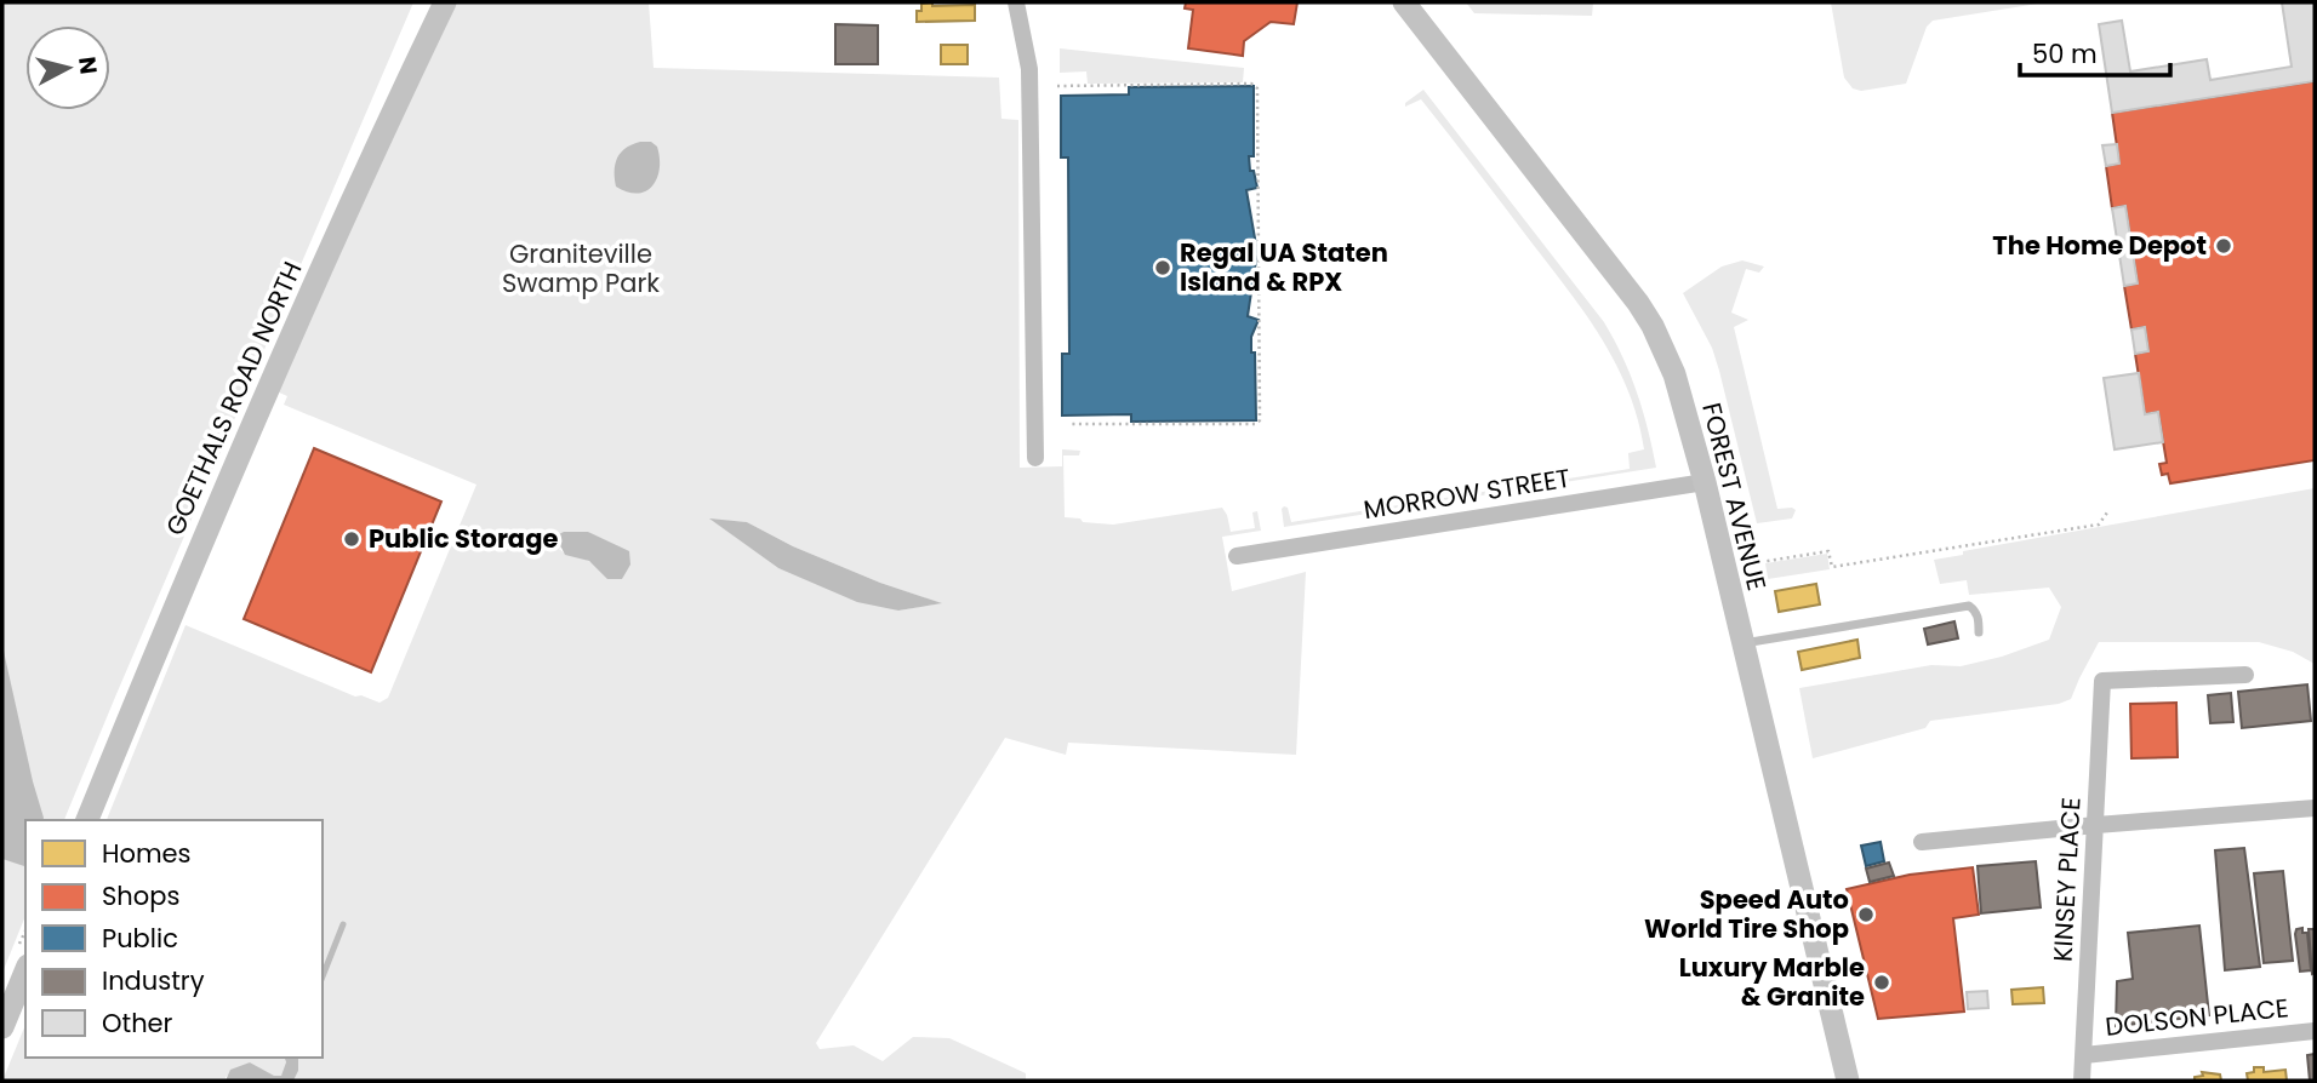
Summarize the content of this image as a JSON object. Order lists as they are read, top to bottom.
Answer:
{
  "streets": {
    "main road": ["GOETHALS ROAD NORTH", "FOREST AVENUE"],
    "street": ["MORROW STREET", "KINSEY PLACE", "DOLSON PLACE"]
  },
  "crossings": [
    ["MORROW STREET", "FOREST AVENUE"],
    ["KINSEY PLACE", "DOLSON PLACE"]
  ],
  "parks": ["Graniteville Swamp Park"],
  "places": [
    "The Home Depot",
    "Regal UA Staten Island & RPX",
    "Public Storage",
    "Speed Auto World Tire Shop",
    "Luxury Marble & Granite"
  ],
  "legend": [
    "Homes",
    "Shops",
    "Public",
    "Industry",
    "Other"
  ],
  "scale_bar": "50 m",
  "north": "right"
}
